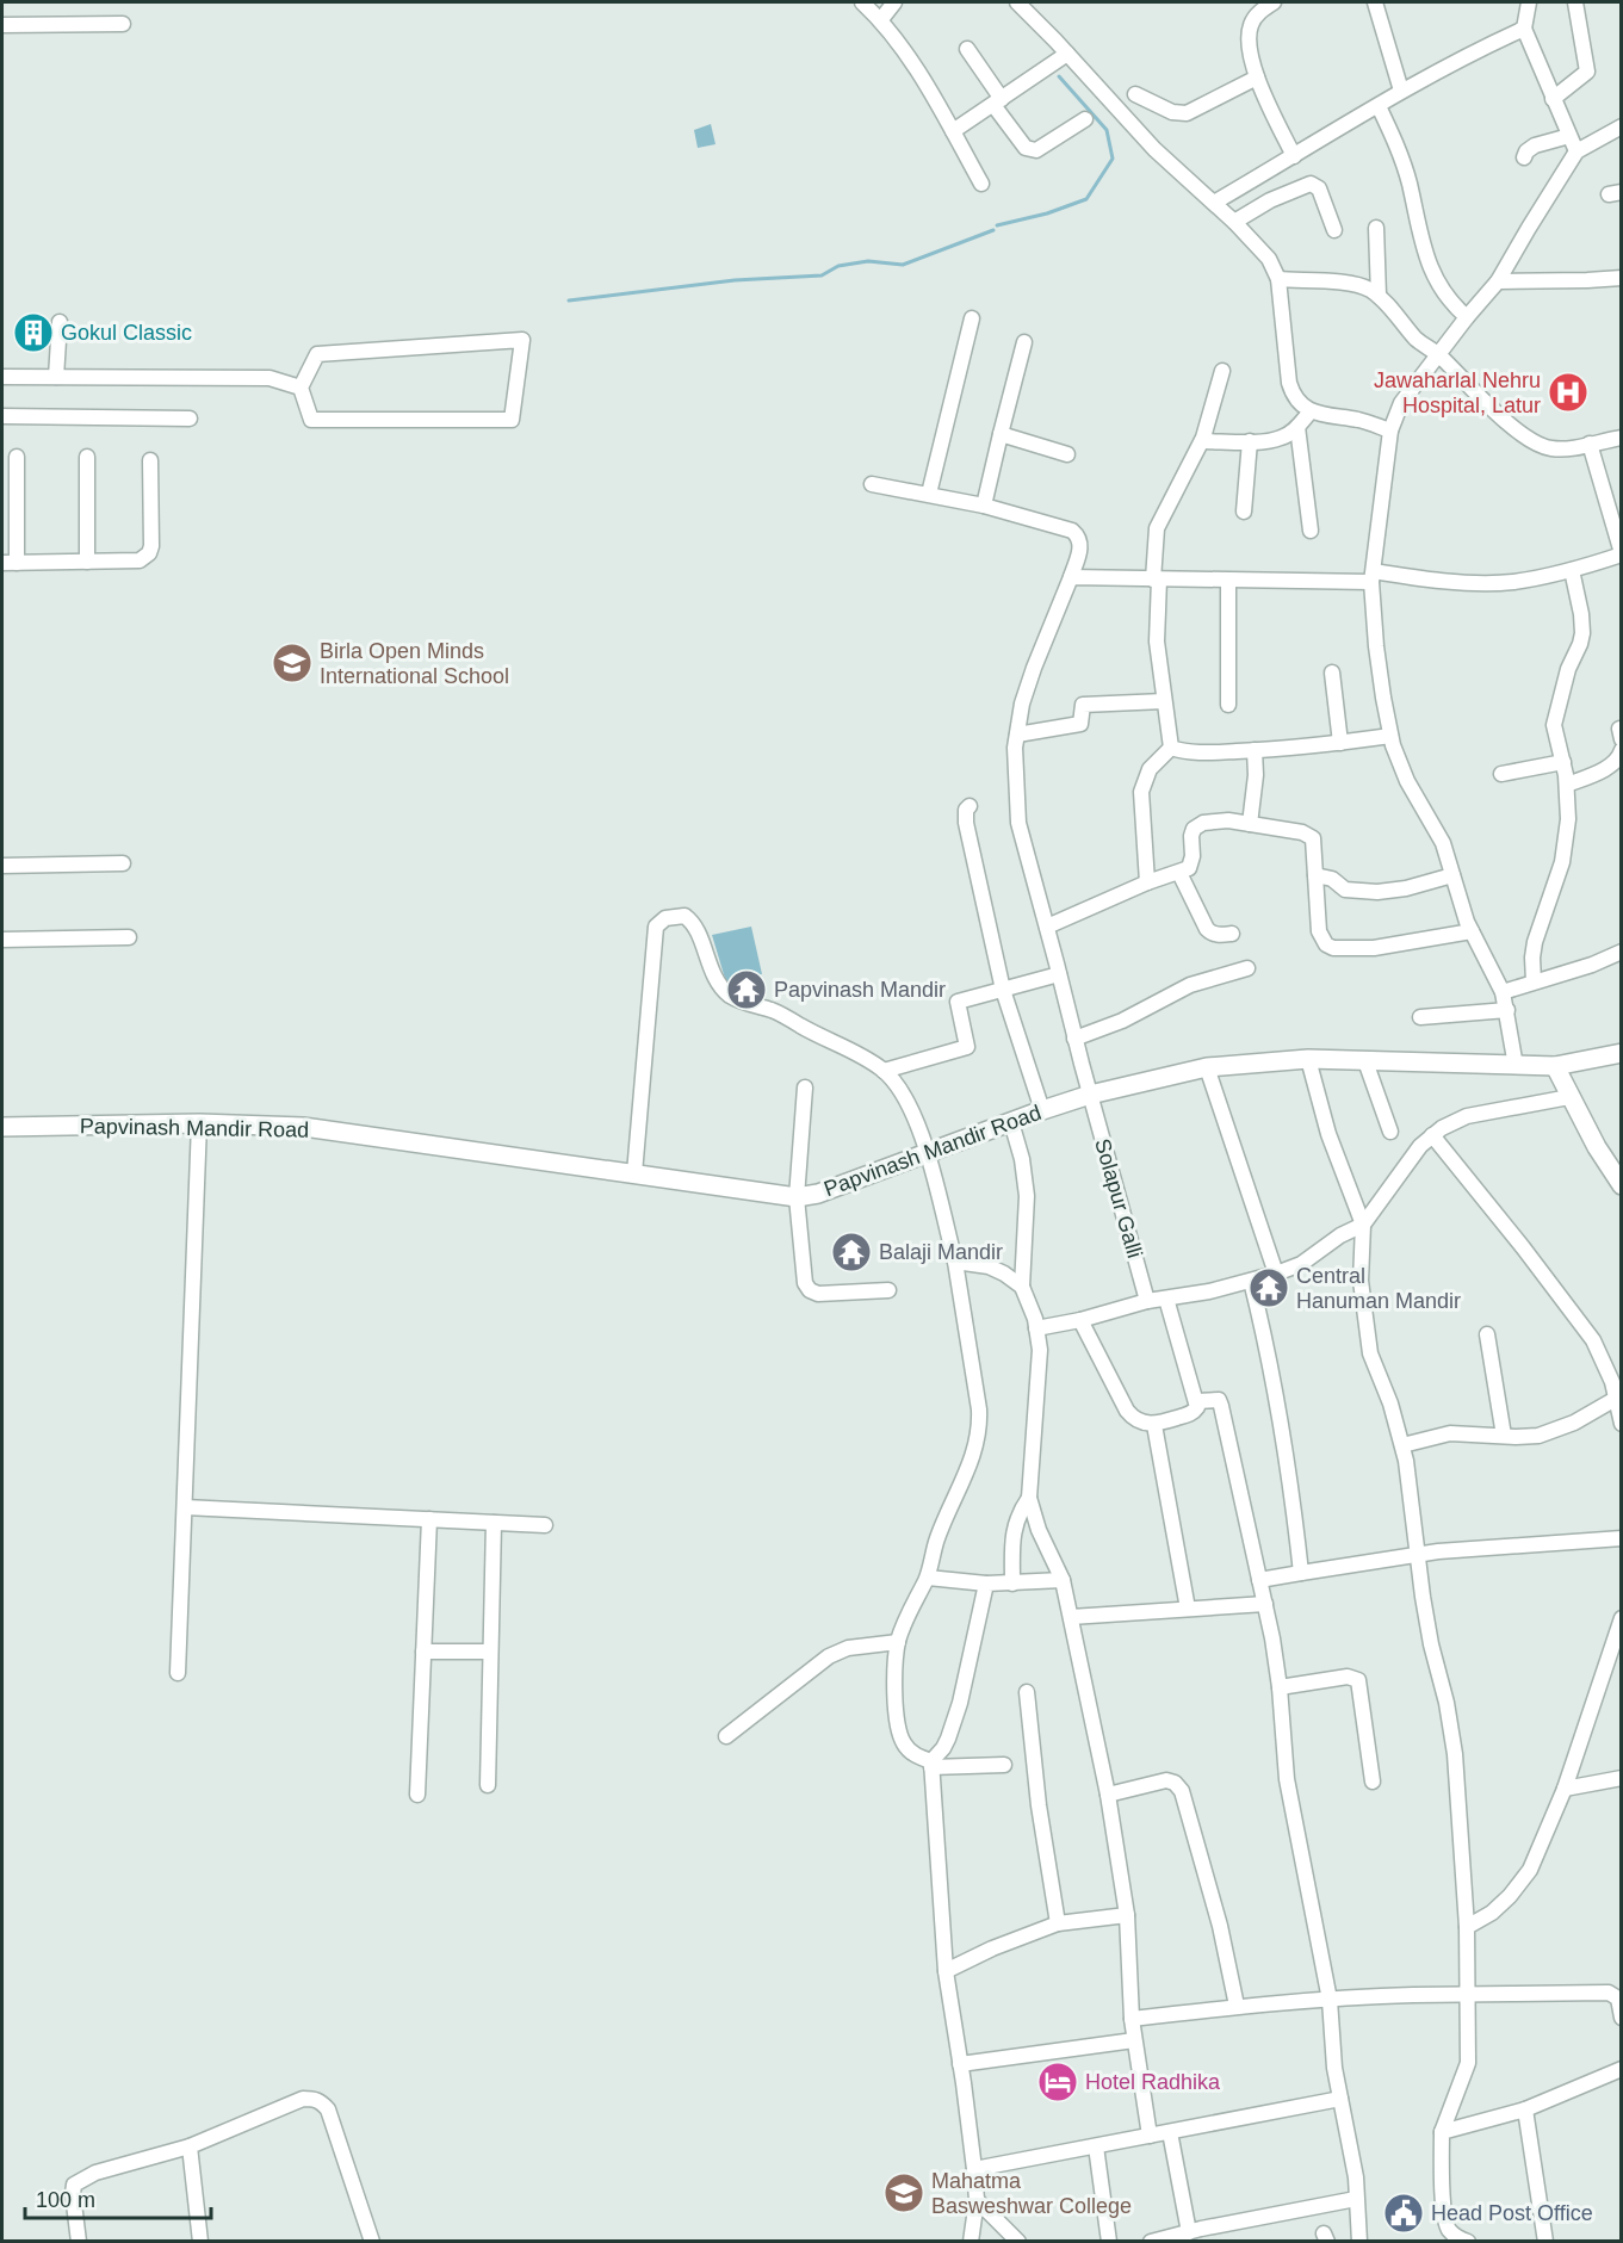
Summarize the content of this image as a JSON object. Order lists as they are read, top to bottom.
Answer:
{
  "streets": {
    "street": ["Papvinash Mandir Road", "Solapur Galli"]
  },
  "crossings": [
    ["Papvinash Mandir Road", "Solapur Galli"]
  ],
  "places": {
    "building": ["Gokul Classic"],
    "hospital": ["Jawaharlal Nehru Hospital, Latur"],
    "school or university": ["Birla Open Minds International School", "Mahatma Basweshwar College"],
    "temple": ["Papvinash Mandir", "Balaji Mandir", "Central Hanuman Mandir"],
    "hotel": ["Hotel Radhika"],
    "public building": ["Head Post Office"]
  },
  "scale_bar": "100 m"
}
